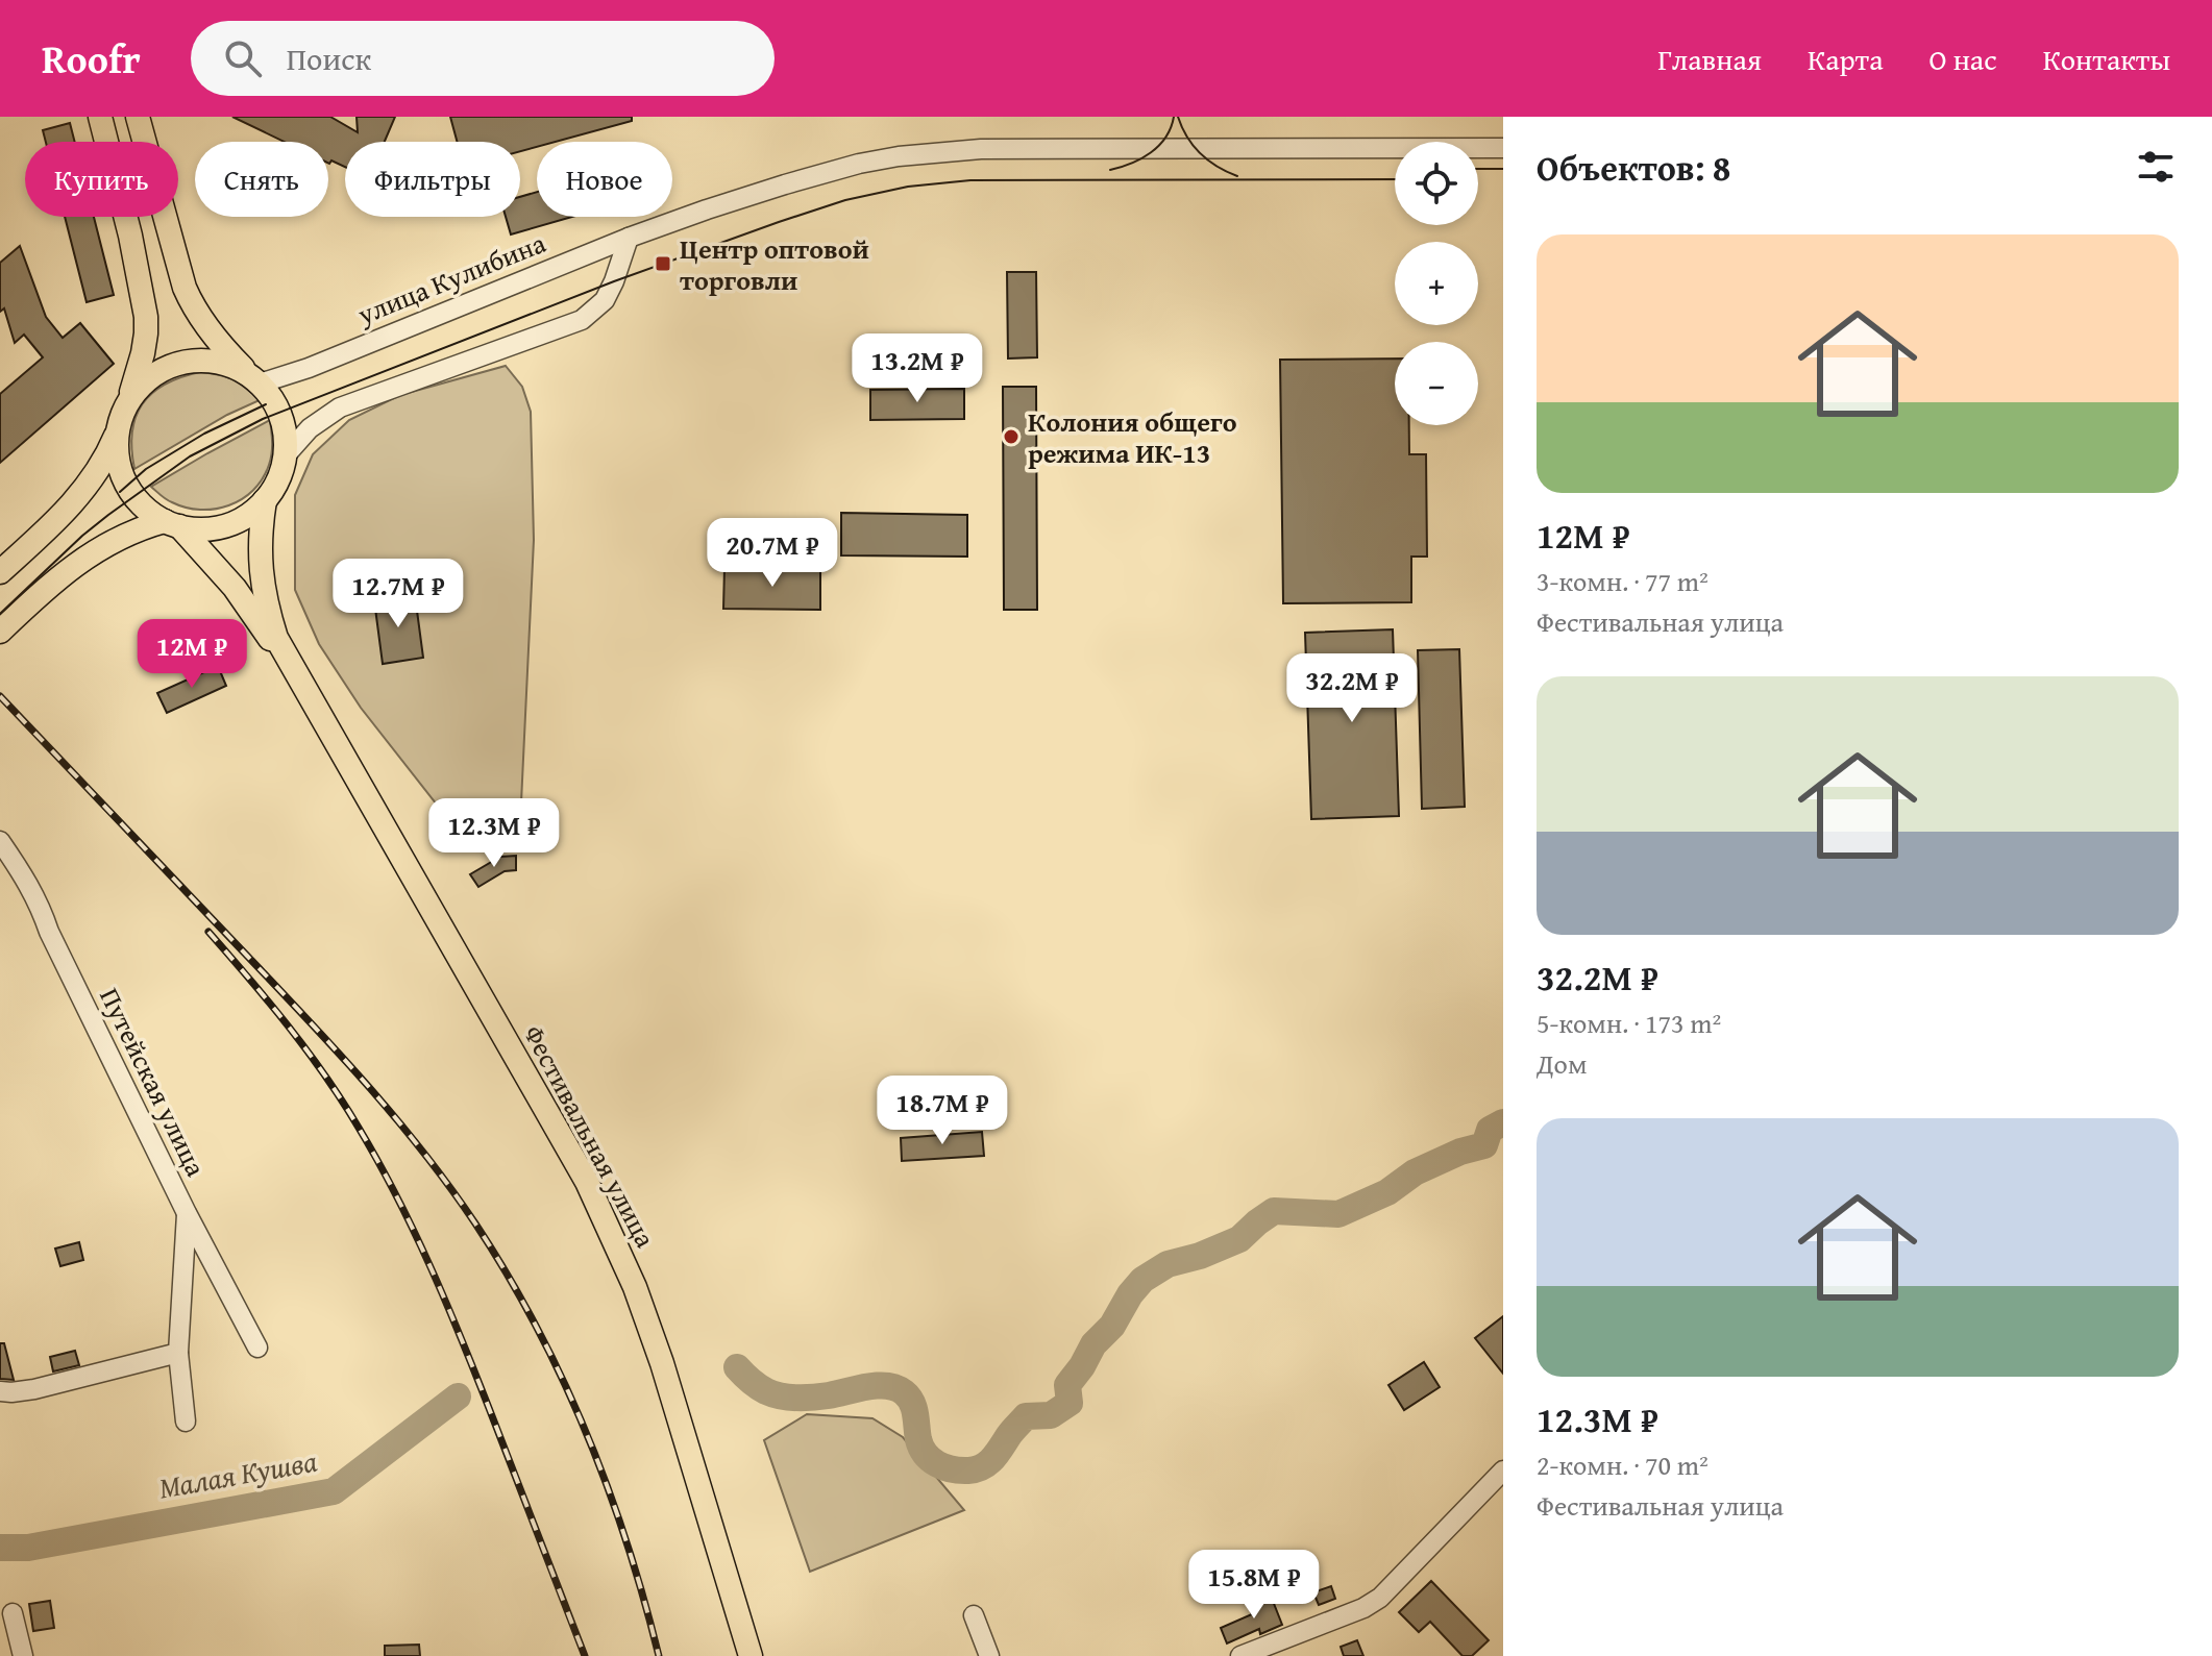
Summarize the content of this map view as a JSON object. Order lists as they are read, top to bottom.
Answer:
{
  "streets": {
    "main road": ["Фестивальная улица"],
    "street": ["улица Кулибина", "Путейская улица"]
  },
  "crossings": [
    ["улица Кулибина", "Фестивальная улица"]
  ],
  "water": ["Малая Кушва"],
  "places": {
    "transit": ["Центр оптовой торговли"],
    "other": ["Колония общего режима ИК-13"]
  },
  "page": {
    "header": "Roofr",
    "search": "Поиск",
    "nav": [
      "Главная",
      "Карта",
      "О нас",
      "Контакты"
    ],
    "heading": "Объектов: 8",
    "map_buttons": ["+", "−"],
    "chip": [
      "Купить",
      "Снять",
      "Фильтры",
      "Новое"
    ],
    "list": [
      {
        "name": "12M ₽",
        "note": "3-комн. · 77 m² · Фестивальная улица"
      },
      {
        "name": "32.2M ₽",
        "note": "5-комн. · 173 m² · Дом"
      },
      {
        "name": "12.3M ₽",
        "note": "2-комн. · 70 m² · Фестивальная улица"
      }
    ],
    "price": [
      "13.2M ₽",
      "20.7M ₽",
      "12.7M ₽",
      "12M ₽",
      "32.2M ₽",
      "12.3M ₽",
      "18.7M ₽",
      "15.8M ₽"
    ]
  }
}
